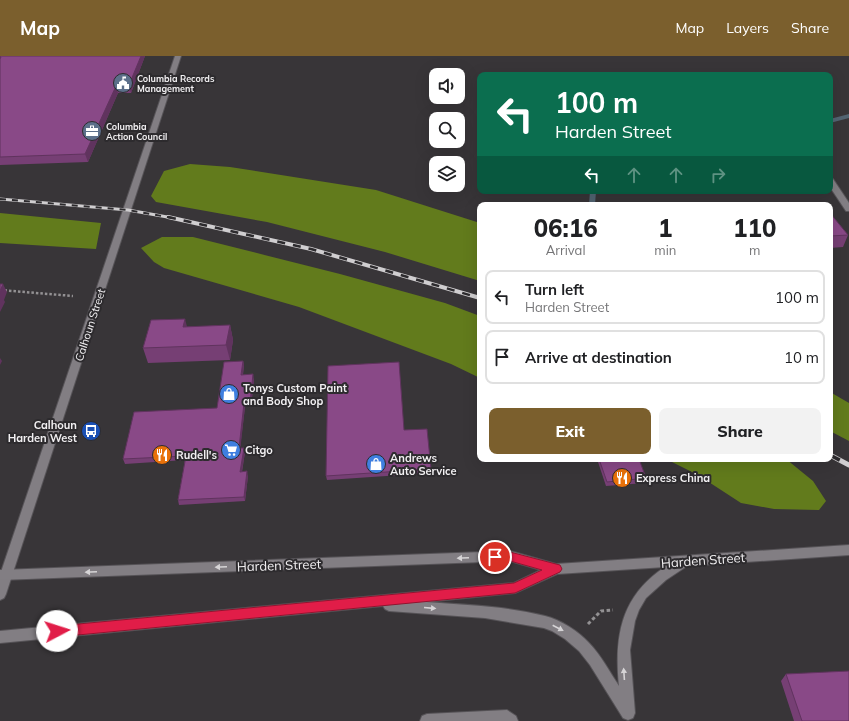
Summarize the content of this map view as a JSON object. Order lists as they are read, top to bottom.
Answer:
{
  "streets": {
    "main road": ["Calhoun Street", "Harden Street"]
  },
  "crossings": [
    ["Calhoun Street", "Harden Street"]
  ],
  "places": {
    "public building": ["Columbia Records Management"],
    "office": ["Columbia Action Council"],
    "shop": ["Tonys Custom Paint and Body Shop", "Andrews Auto Service"],
    "bus stop": ["Calhoun Harden West"],
    "supermarket": ["Citgo"],
    "restaurant": ["Rudell's", "Express China"]
  },
  "page": {
    "header": "Map",
    "nav": ["Map", "Layers", "Share"],
    "turn": ["100 m", "Harden Street"],
    "eta": [
      "06:16",
      "Arrival",
      "1",
      "min",
      "110",
      "m"
    ],
    "list": [
      {
        "name": "Turn left",
        "note": "Harden Street",
        "value": "100 m"
      },
      {
        "name": "Arrive at destination",
        "value": "10 m"
      }
    ],
    "buttons": ["Exit", "Share"]
  }
}
